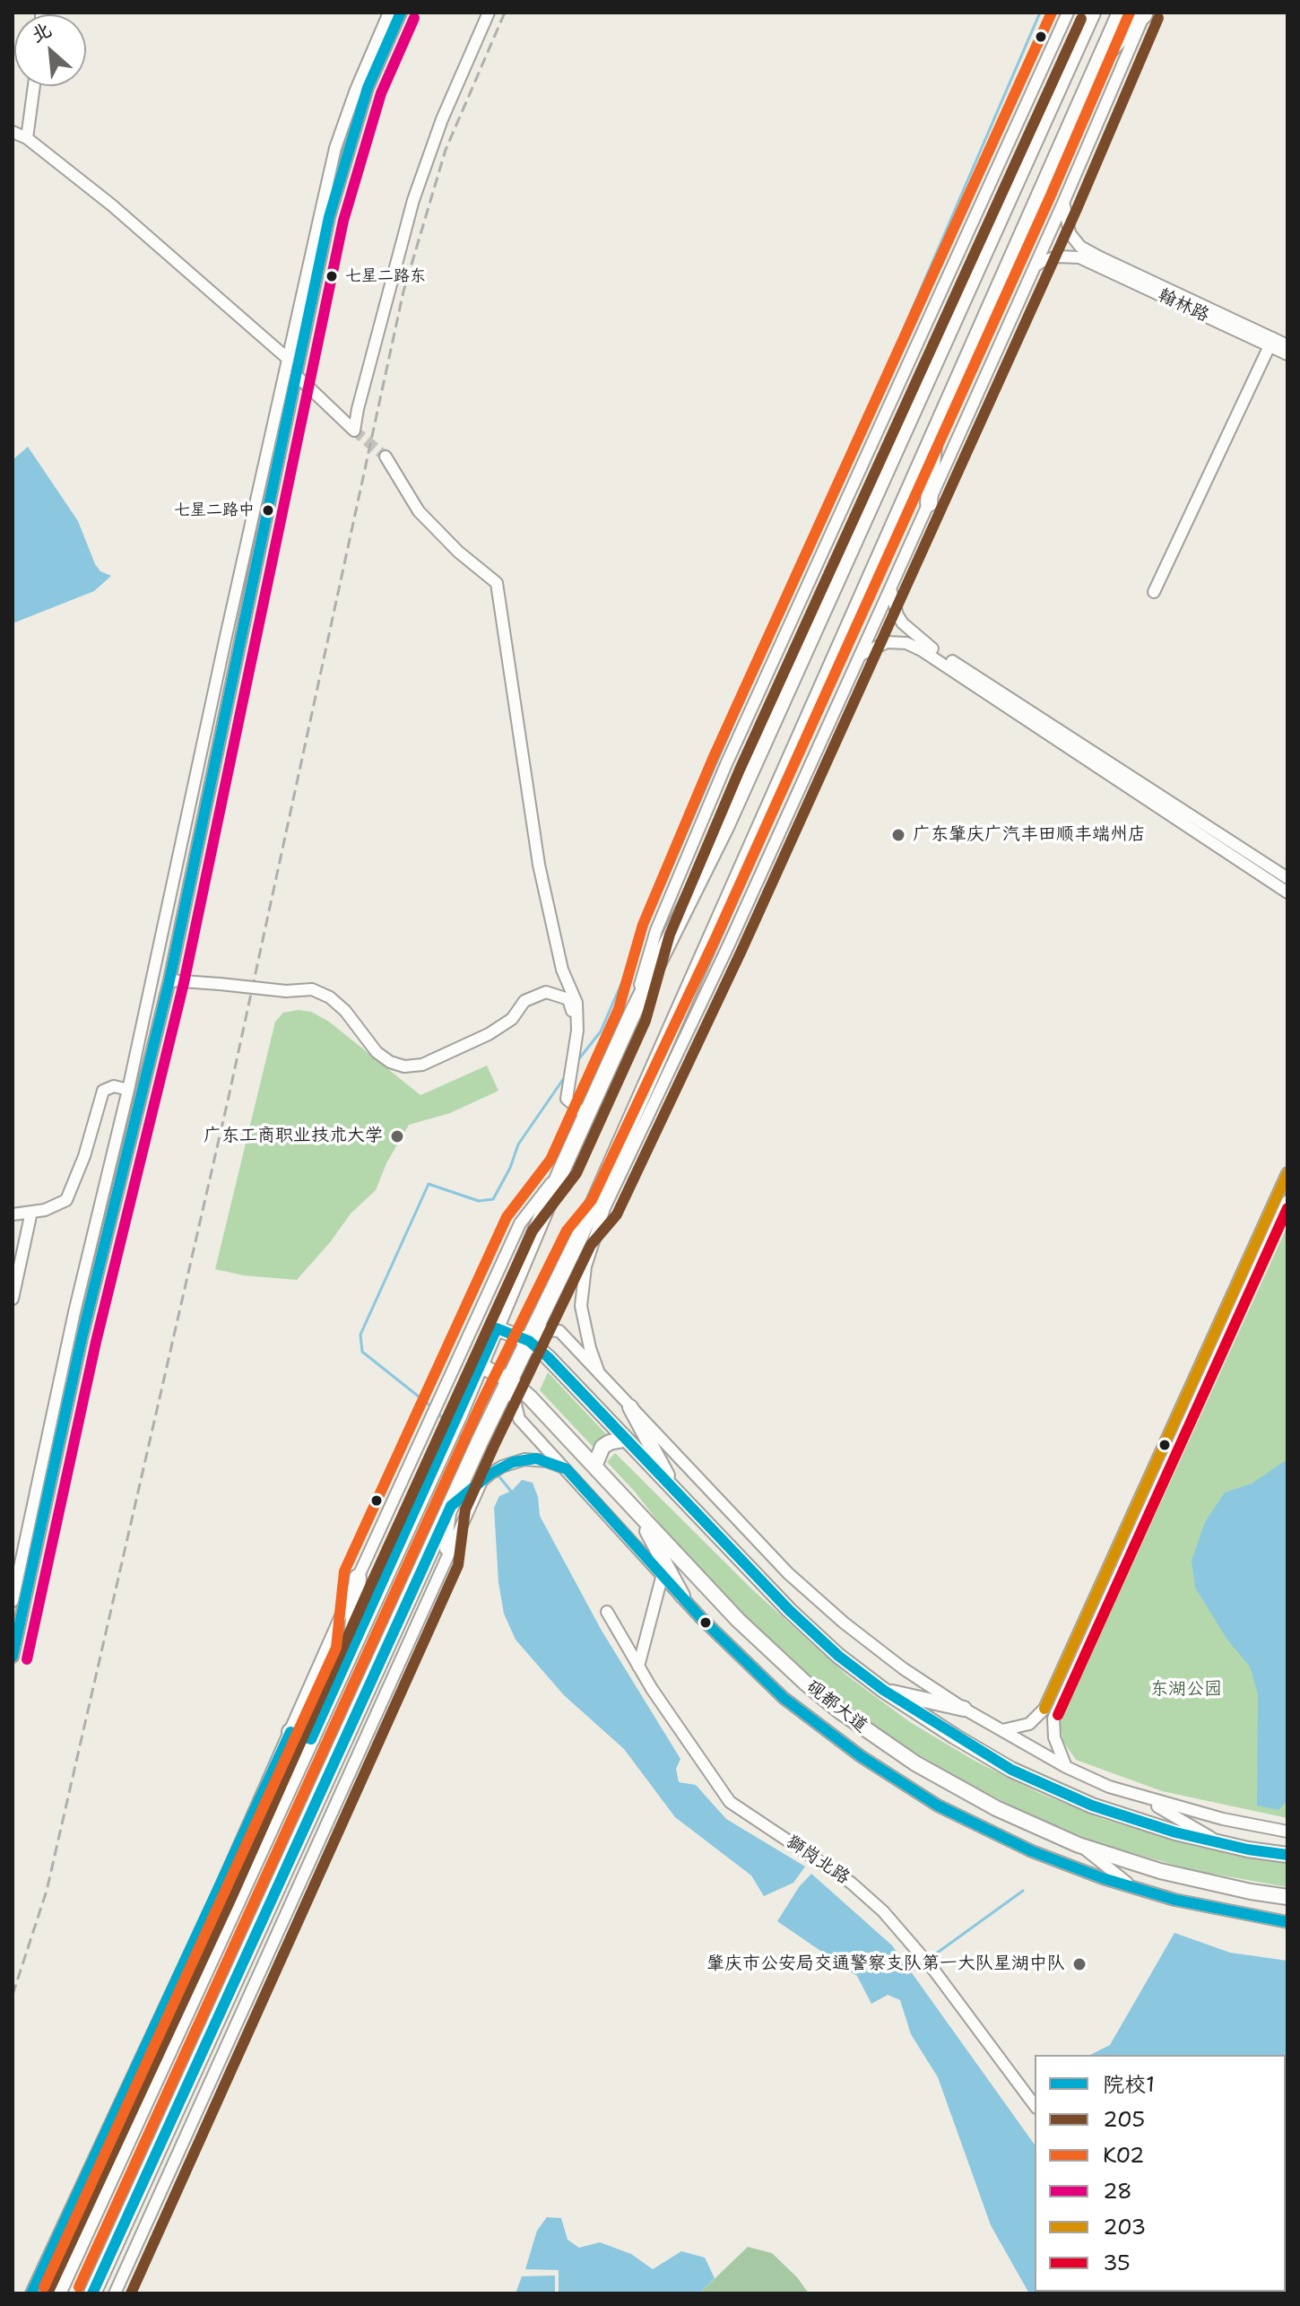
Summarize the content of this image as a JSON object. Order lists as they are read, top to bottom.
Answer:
{
  "streets": {
    "main road": ["砚都大道"],
    "street": ["翰林路", "獅岗北路"]
  },
  "parks": ["东湖公园"],
  "places": [
    "七星二路东",
    "七星二路中",
    "广东肇庆广汽丰田顺丰端州店",
    "广东工商职业技术大学",
    "肇庆市公安局交通警察支队第一大队星湖中队"
  ],
  "lines": [
    "transit line 院校1",
    "transit line K02",
    "transit line 205",
    "transit line 28",
    "transit line 203",
    "transit line 35"
  ],
  "legend": [
    "院校1",
    "205",
    "K02",
    "28",
    "203",
    "35"
  ],
  "north": "top left"
}
